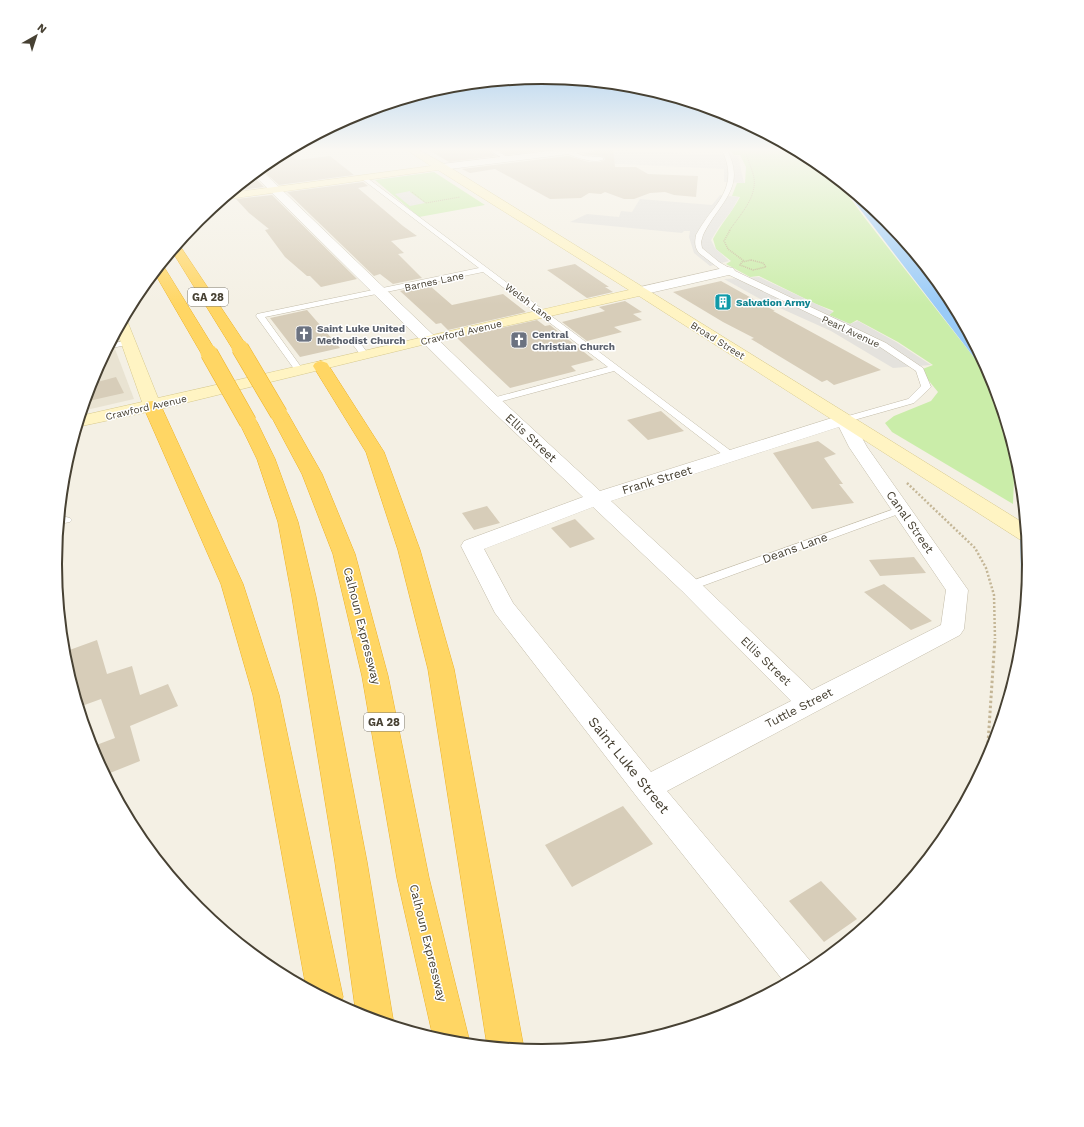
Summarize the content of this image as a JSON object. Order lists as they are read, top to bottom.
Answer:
{
  "streets": {
    "highway": ["GA 28", "Calhoun Expressway"],
    "main road": ["Crawford Avenue", "Broad Street"],
    "street": [
      "Ellis Street",
      "Frank Street",
      "Canal Street",
      "Tuttle Street",
      "Saint Luke Street"
    ],
    "lane": [
      "Barnes Lane",
      "Welsh Lane",
      "Pearl Avenue",
      "Deans Lane"
    ]
  },
  "crossings": [
    ["Barnes Lane", "Welsh Lane"],
    ["Barnes Lane", "Crawford Avenue"],
    ["Barnes Lane", "Ellis Street"],
    ["Welsh Lane", "Crawford Avenue"],
    ["Welsh Lane", "Frank Street"],
    ["Pearl Avenue", "Crawford Avenue"],
    ["Pearl Avenue", "Broad Street"],
    ["Pearl Avenue", "Frank Street"],
    ["Pearl Avenue", "Canal Street"],
    ["Crawford Avenue", "Broad Street"],
    ["Crawford Avenue", "Ellis Street"],
    ["Broad Street", "Frank Street"],
    ["Broad Street", "Canal Street"],
    ["Ellis Street", "Frank Street"],
    ["Ellis Street", "Deans Lane"],
    ["Ellis Street", "Tuttle Street"],
    ["Frank Street", "Canal Street"],
    ["Frank Street", "Saint Luke Street"],
    ["Canal Street", "Deans Lane"],
    ["Canal Street", "Tuttle Street"],
    ["Tuttle Street", "Saint Luke Street"]
  ],
  "places": {
    "building": ["Salvation Army"],
    "church": ["Saint Luke United Methodist Church", "Central Christian Church"]
  },
  "north": "top right"
}
